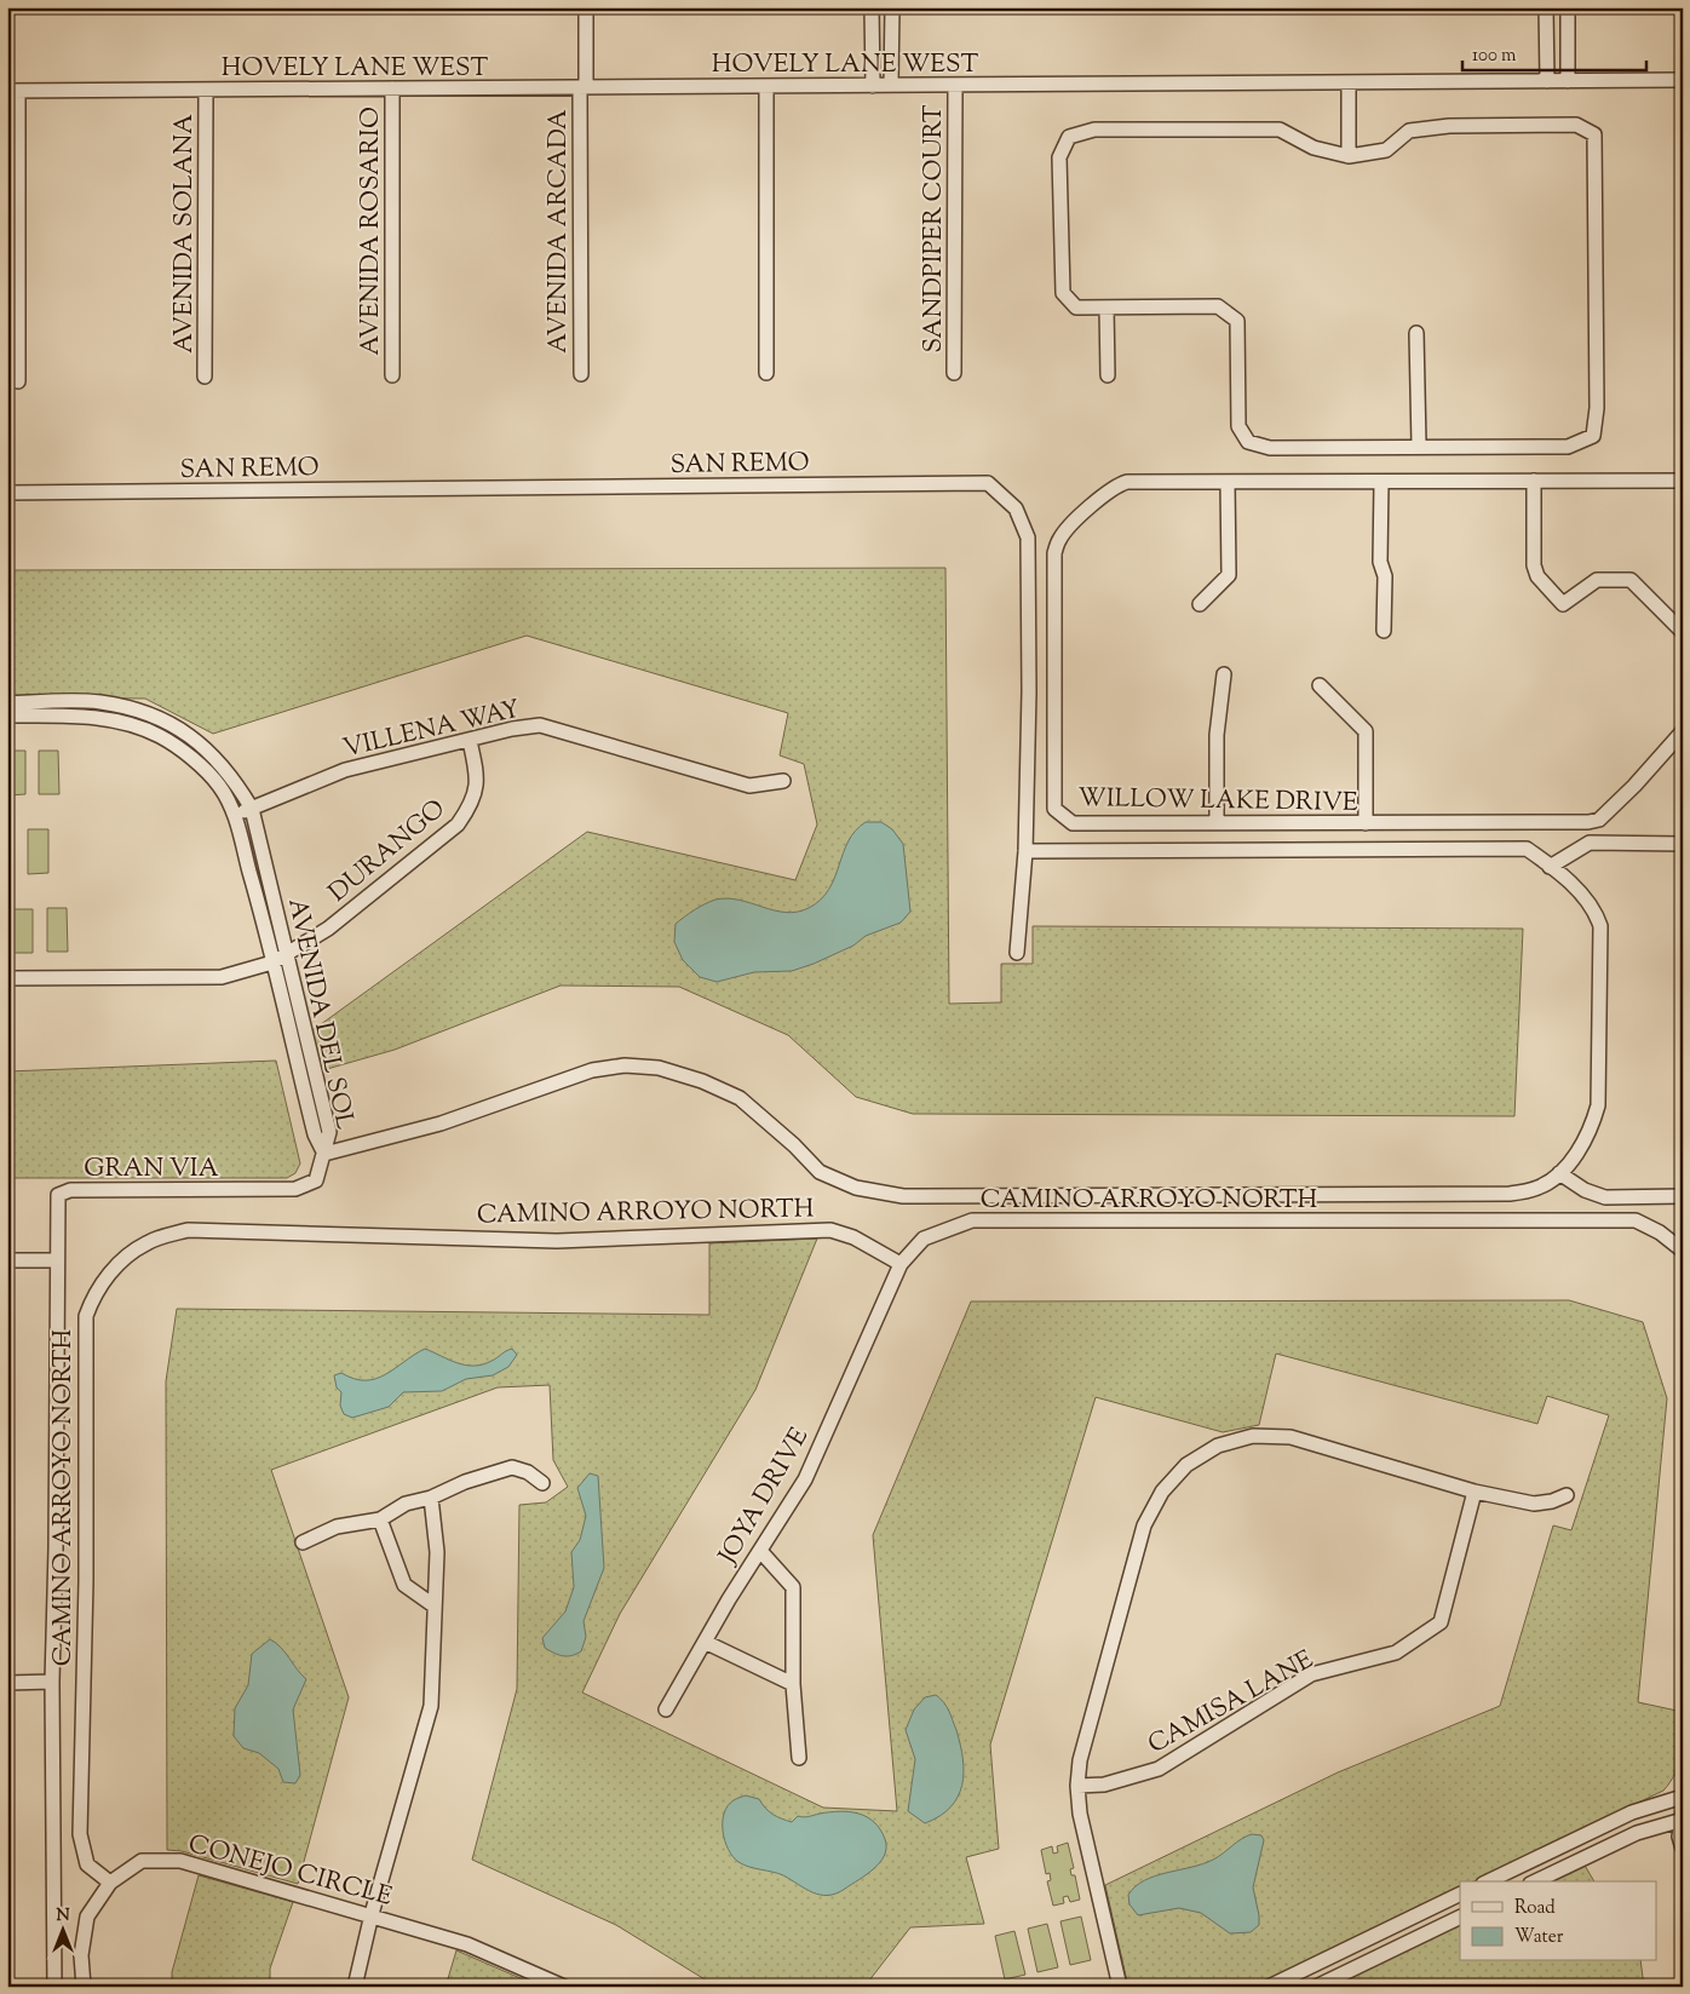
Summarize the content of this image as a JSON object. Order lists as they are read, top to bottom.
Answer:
{
  "streets": {
    "street": [
      "HOVELY LANE WEST",
      "SANDPIPER COURT",
      "AVENIDA ROSARIO",
      "AVENIDA ARCADA",
      "AVENIDA SOLANA",
      "SAN REMO",
      "VILLENA WAY",
      "WILLOW LAKE DRIVE",
      "DURANGO",
      "AVENIDA DEL SOL",
      "GRAN VIA",
      "CAMINO ARROYO NORTH",
      "JOYA DRIVE",
      "CAMISA LANE",
      "CONEJO CIRCLE"
    ]
  },
  "crossings": [
    ["HOVELY LANE WEST", "SANDPIPER COURT"],
    ["HOVELY LANE WEST", "AVENIDA ROSARIO"],
    ["HOVELY LANE WEST", "AVENIDA ARCADA"],
    ["HOVELY LANE WEST", "AVENIDA SOLANA"],
    ["VILLENA WAY", "DURANGO"],
    ["VILLENA WAY", "AVENIDA DEL SOL"],
    ["DURANGO", "AVENIDA DEL SOL"],
    ["AVENIDA DEL SOL", "GRAN VIA"],
    ["CAMINO ARROYO NORTH", "JOYA DRIVE"],
    ["CAMINO ARROYO NORTH", "CONEJO CIRCLE"]
  ],
  "legend": ["Road", "Water"],
  "scale_bar": "100 m",
  "north": "top"
}
